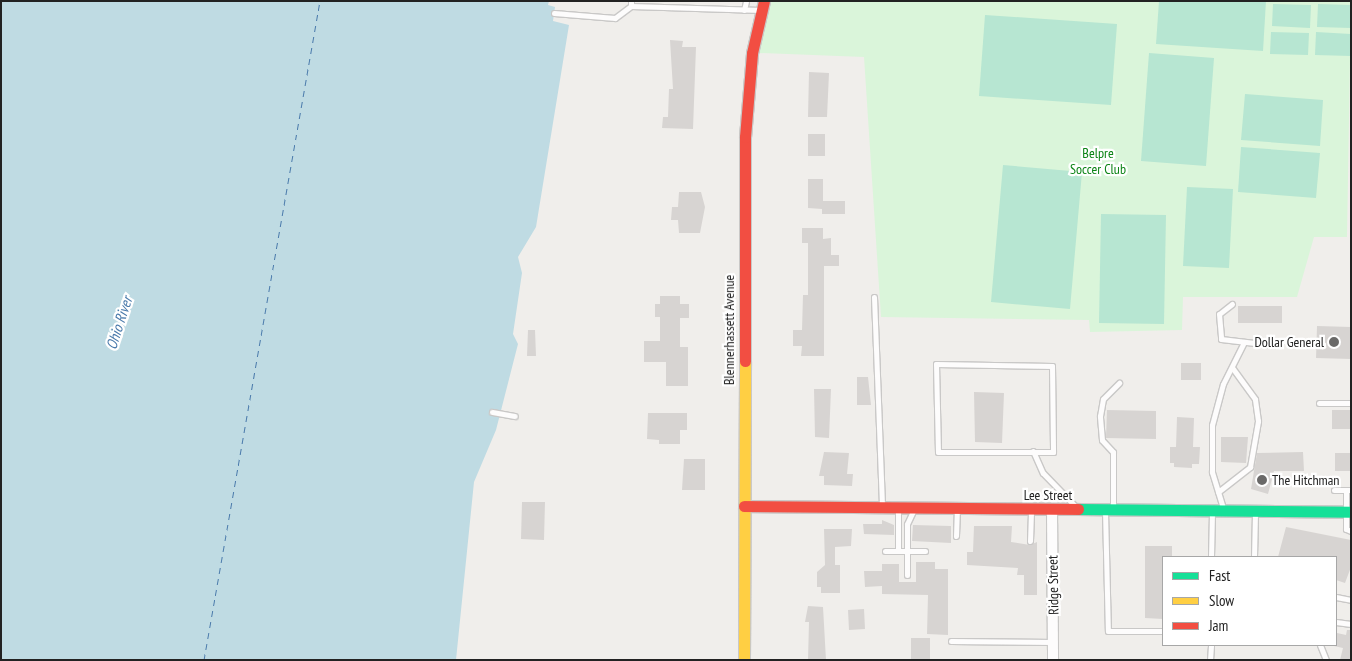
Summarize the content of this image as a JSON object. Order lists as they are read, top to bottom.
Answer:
{
  "streets": {
    "street": ["Blennerhassett Avenue", "Lee Street", "Ridge Street"]
  },
  "crossings": [
    ["Blennerhassett Avenue", "Lee Street"],
    ["Lee Street", "Ridge Street"]
  ],
  "water": ["Ohio River"],
  "parks": ["Belpre Soccer Club"],
  "places": ["Dollar General", "The Hitchman"],
  "legend": ["Fast", "Slow", "Jam"]
}
